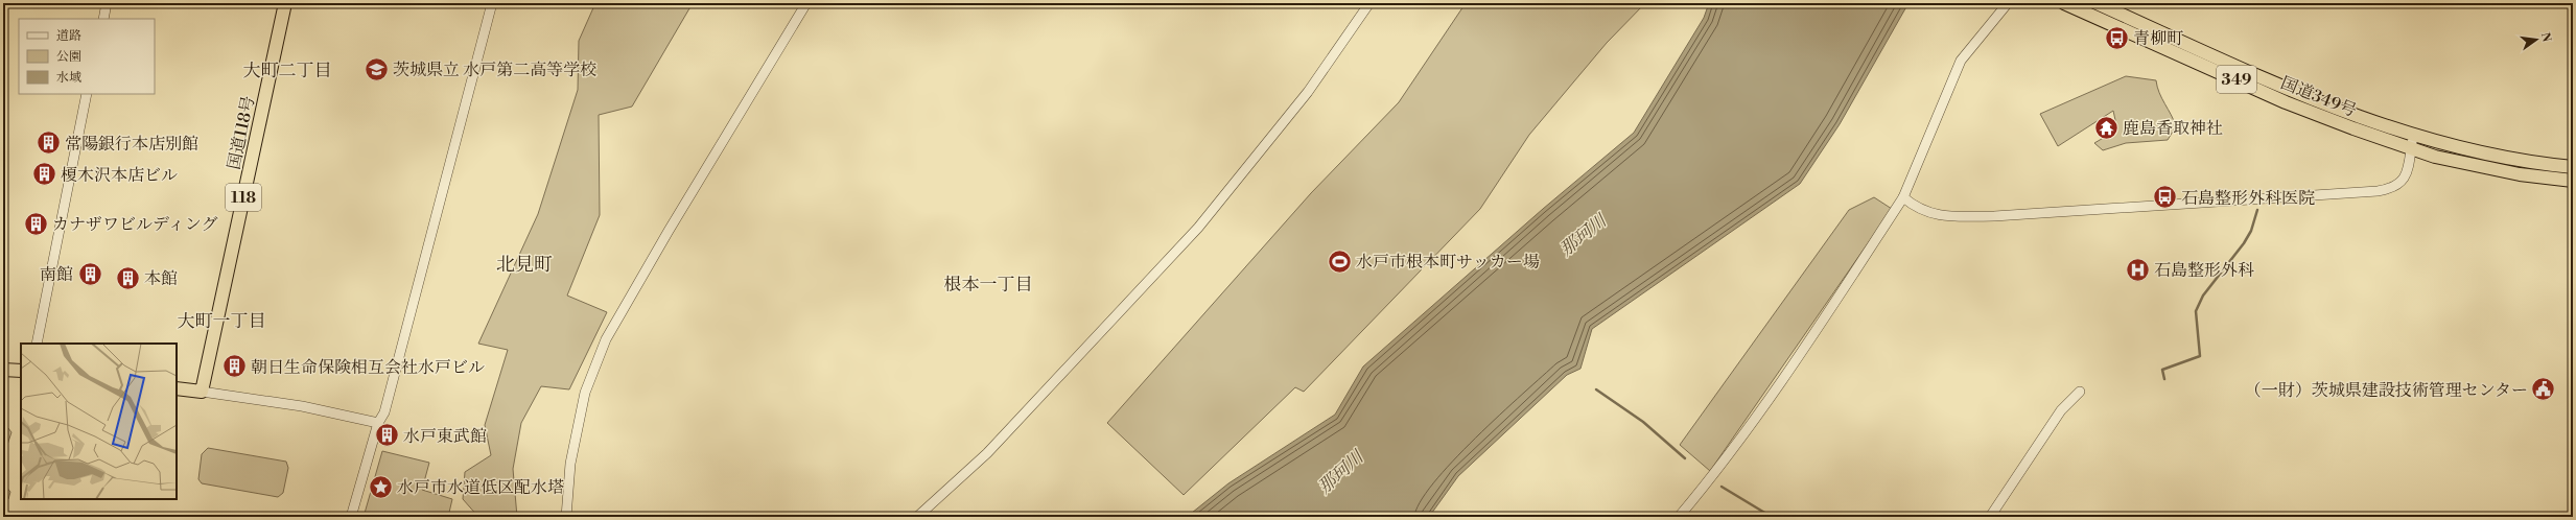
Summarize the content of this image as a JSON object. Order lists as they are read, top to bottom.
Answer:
{
  "streets": {
    "highway": [
      "349",
      "国道349号",
      "国道118号",
      "118"
    ]
  },
  "districts": [
    "大町二丁目",
    "北見町",
    "根本一丁目",
    "大町一丁目"
  ],
  "water": ["那珂川"],
  "places": {
    "bus stop": ["青柳町", "石島整形外科医院"],
    "school or university": ["茨城県立 水戸第二高等学校"],
    "temple": ["鹿島香取神社"],
    "building": [
      "常陽銀行本店別館",
      "榎木沢本店ビル",
      "カナザワビルディング",
      "南館",
      "本館",
      "朝日生命保険相互会社水戸ビル",
      "水戸東武館"
    ],
    "sports": ["水戸市根本町サッカー場"],
    "hospital": ["石島整形外科"],
    "public building": ["（一財）茨城県建設技術管理センター"],
    "place": ["水戸市水道低区配水塔"]
  },
  "legend": ["道路", "公園", "水域"],
  "north": "right"
}
